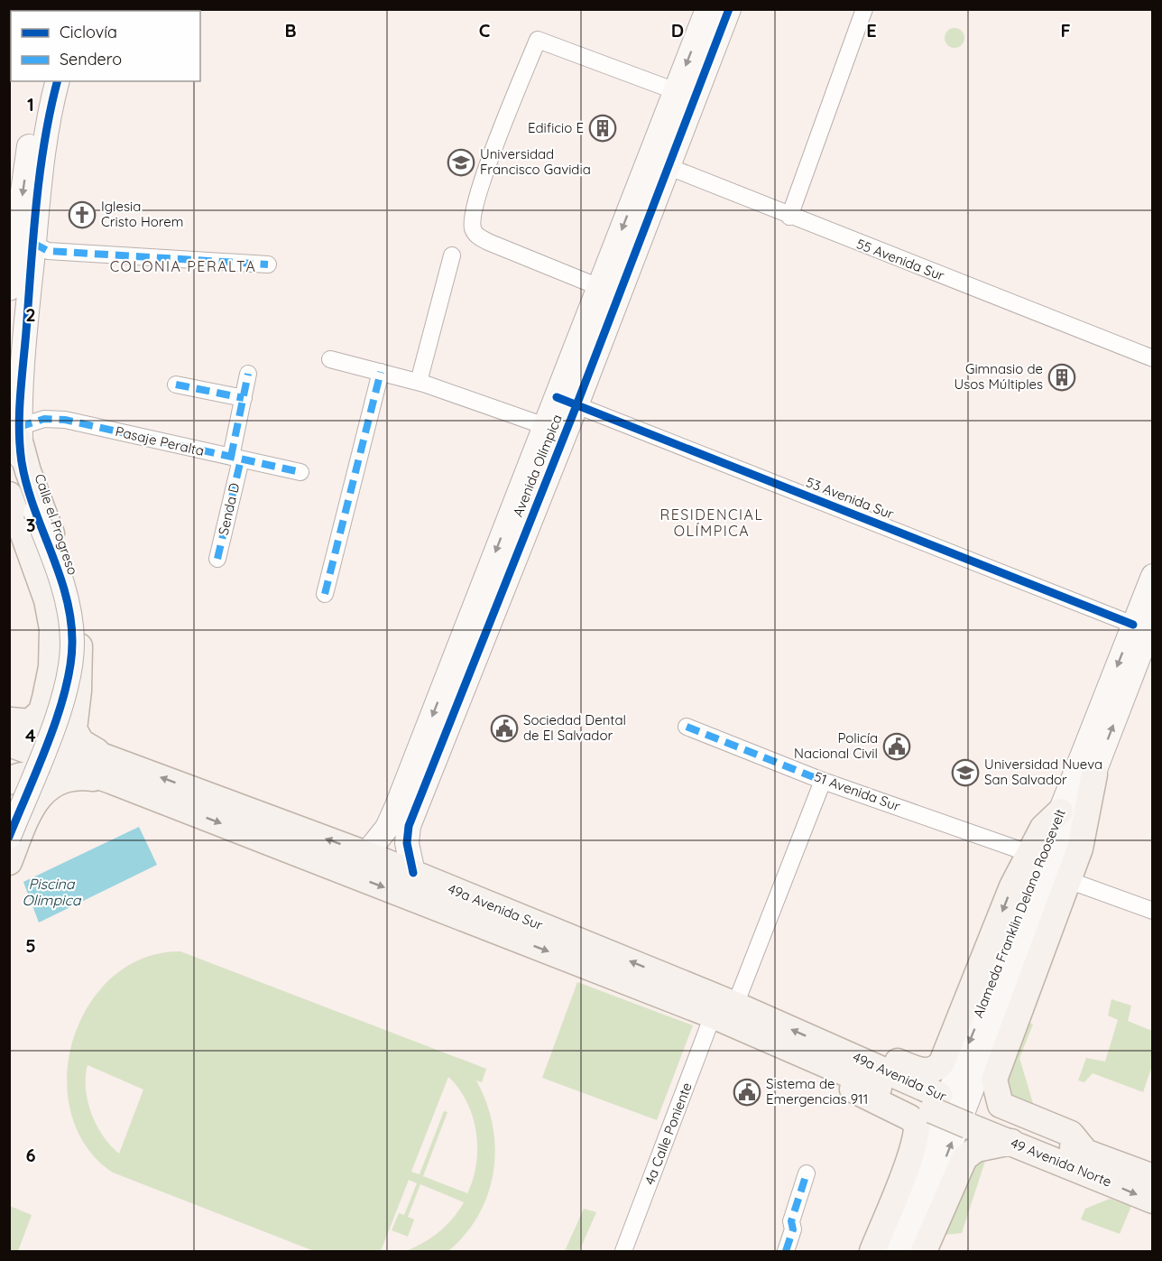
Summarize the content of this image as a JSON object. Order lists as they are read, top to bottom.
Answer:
{
  "streets": {
    "main road": ["49a Avenida Sur", "49 Avenida Norte"],
    "street": [
      "55 Avenida Sur",
      "Pasaje Peralta",
      "Avenida Olímpica",
      "53 Avenida Sur",
      "Senda D",
      "Calle el Progreso",
      "51 Avenida Sur",
      "Alameda Franklin Delano Roosevelt",
      "4a Calle Poniente"
    ]
  },
  "crossings": [
    ["55 Avenida Sur", "Avenida Olímpica"],
    ["Pasaje Peralta", "Senda D"],
    ["Pasaje Peralta", "Calle el Progreso"],
    ["Avenida Olímpica", "53 Avenida Sur"],
    ["Avenida Olímpica", "49a Avenida Sur"],
    ["53 Avenida Sur", "Alameda Franklin Delano Roosevelt"],
    ["Calle el Progreso", "49a Avenida Sur"],
    ["49a Avenida Sur", "4a Calle Poniente"],
    ["49a Avenida Sur", "49 Avenida Norte"]
  ],
  "districts": ["COLONIA PERALTA", "RESIDENCIAL OLÍMPICA"],
  "water": ["Piscina Olimpica"],
  "places": {
    "building": ["Edificio E", "Gimnasio de Usos Múltiples"],
    "school or university": ["Universidad Francisco Gavidia", "Universidad Nueva San Salvador"],
    "church": ["Iglesia Cristo Horem"],
    "public building": ["Sociedad Dental de El Salvador", "Policía Nacional Civil", "Sistema de Emergencias 911"]
  },
  "legend": ["Ciclovía", "Sendero"],
  "grid": {
    "columns": [
      "B",
      "C",
      "D",
      "E",
      "F"
    ],
    "rows": [
      "1",
      "2",
      "3",
      "4",
      "5",
      "6"
    ]
  }
}
